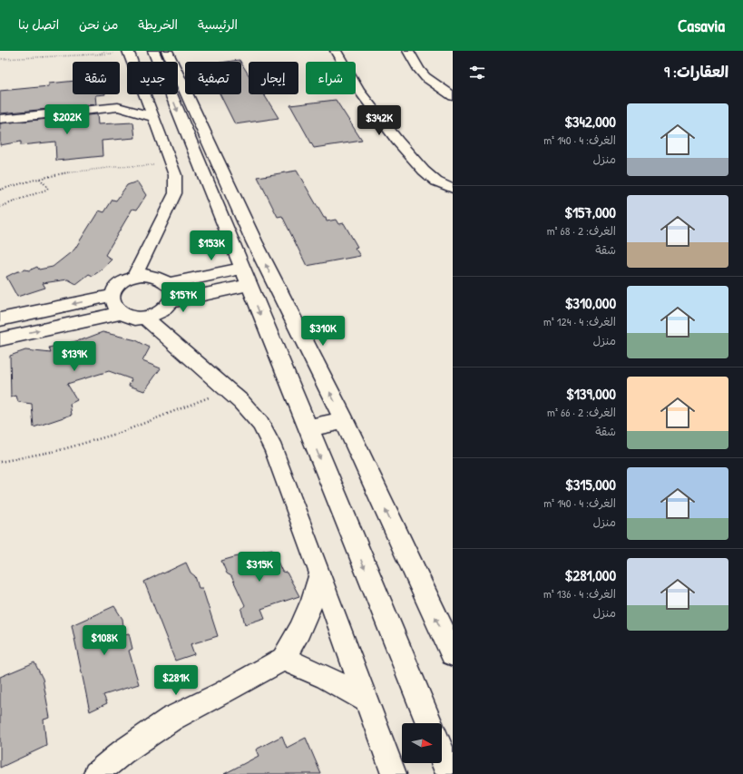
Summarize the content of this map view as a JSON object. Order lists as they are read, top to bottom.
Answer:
{
  "north": "right",
  "page": {
    "header": "Casavia",
    "nav": [
      "الرئيسية",
      "الخريطة",
      "من نحن",
      "اتصل بنا"
    ],
    "heading": "العقارات: 9",
    "chip": [
      "شراء",
      "إيجار",
      "تصفية",
      "جديد",
      "شقة"
    ],
    "list": [
      {
        "name": "$342,000",
        "note": "الغرف: 4 · 140 m² · منزل"
      },
      {
        "name": "$157,000",
        "note": "الغرف: 2 · 68 m² · شقة"
      },
      {
        "name": "$310,000",
        "note": "الغرف: 4 · 124 m² · منزل"
      },
      {
        "name": "$139,000",
        "note": "الغرف: 2 · 66 m² · شقة"
      },
      {
        "name": "$315,000",
        "note": "الغرف: 4 · 140 m² · منزل"
      },
      {
        "name": "$281,000",
        "note": "الغرف: 4 · 136 m² · منزل"
      }
    ],
    "price": [
      "$202K",
      "$342K",
      "$153K",
      "$157K",
      "$310K",
      "$139K",
      "$315K",
      "$108K",
      "$281K"
    ]
  }
}
